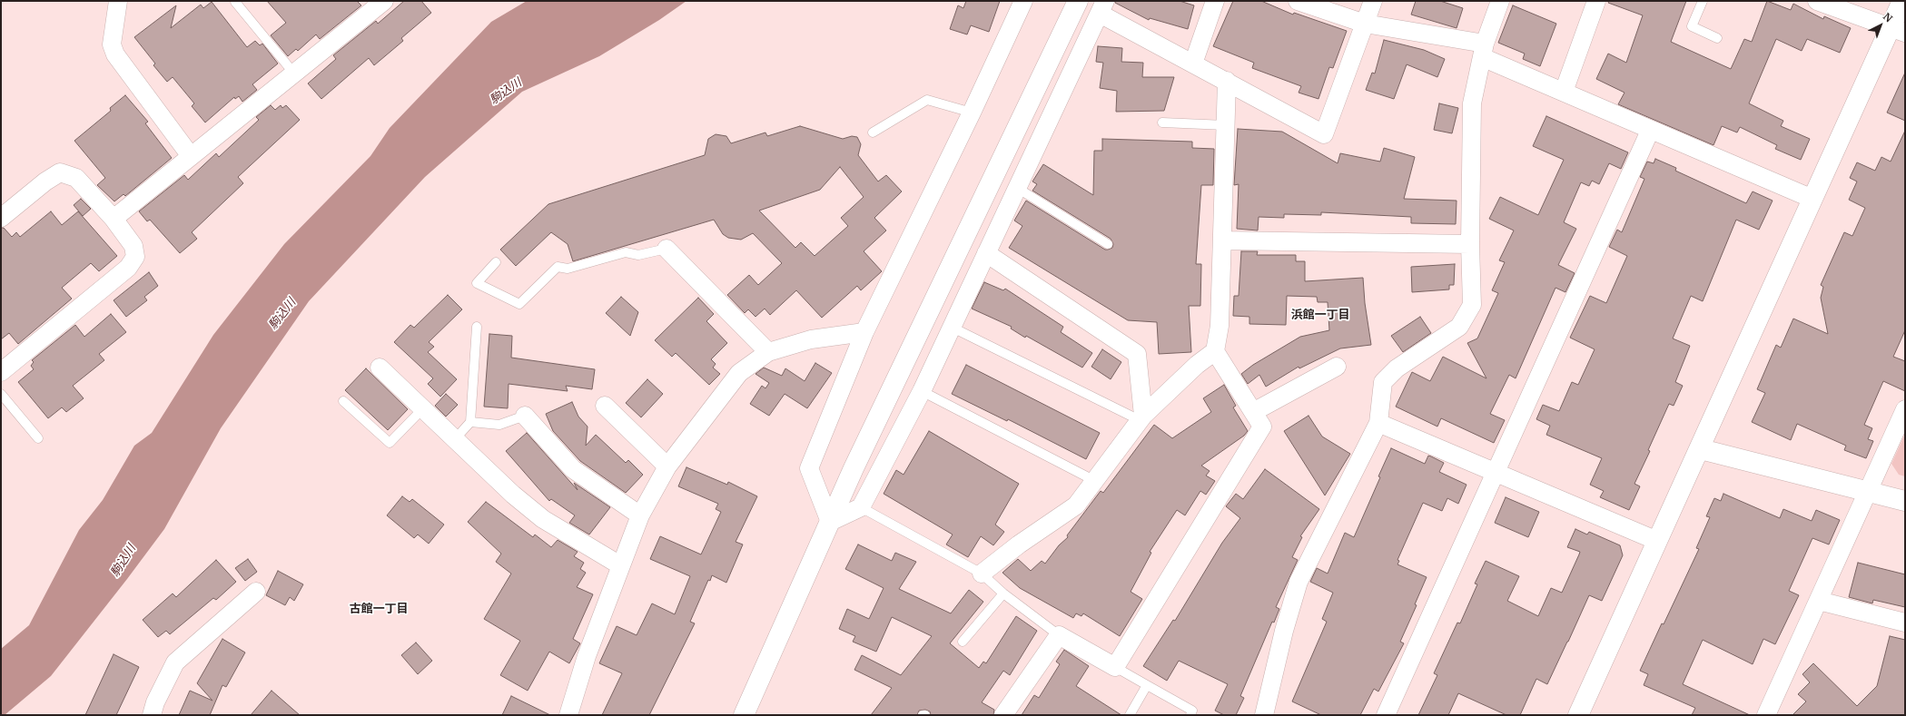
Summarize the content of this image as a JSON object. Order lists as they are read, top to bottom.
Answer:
{
  "districts": ["浜館一丁目", "古館一丁目"],
  "water": ["駒込川"],
  "north": "top right"
}
